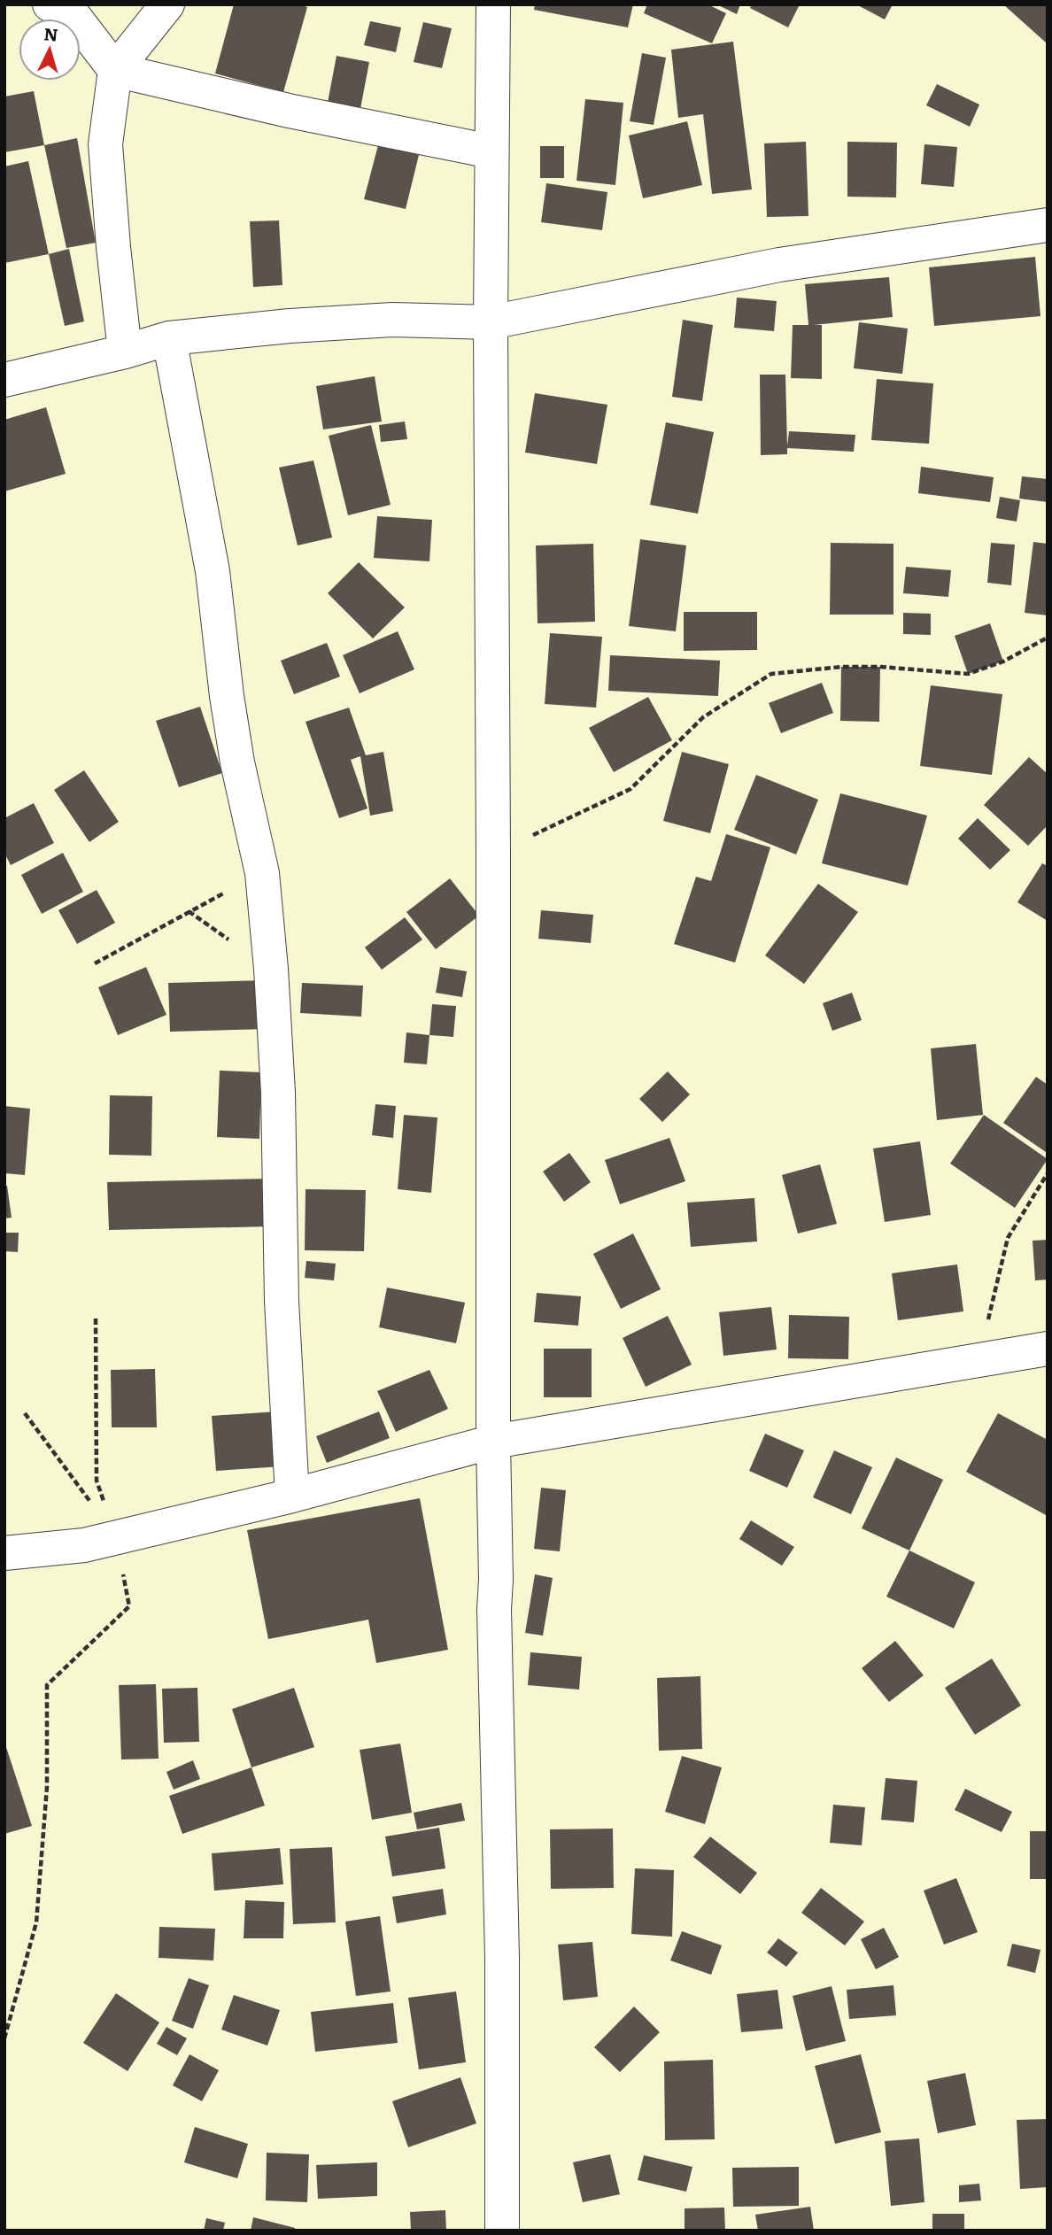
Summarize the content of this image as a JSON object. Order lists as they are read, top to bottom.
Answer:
{
  "north": "top"
}
